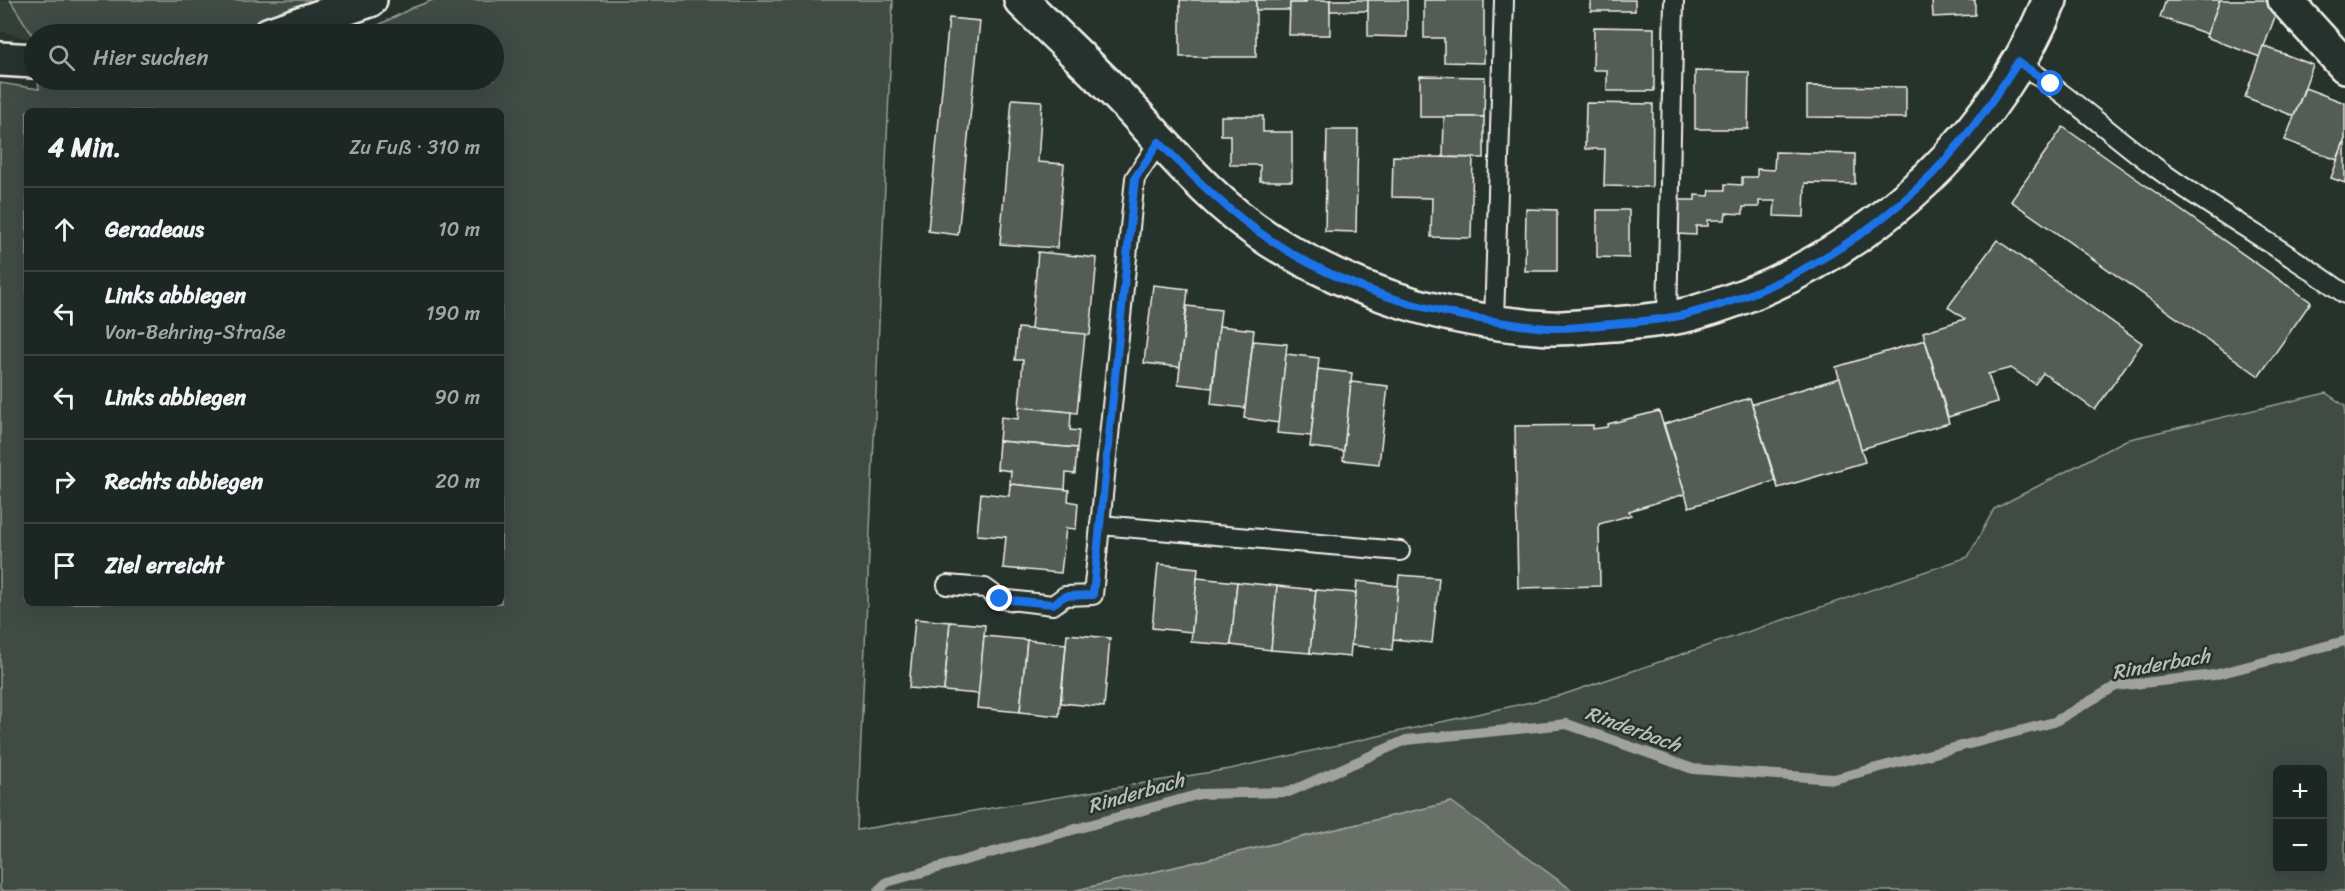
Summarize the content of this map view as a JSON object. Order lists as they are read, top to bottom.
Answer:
{
  "water": ["Rinderbach"],
  "page": {
    "search": "Hier suchen",
    "heading": ["4 Min.", "Zu Fuß · 310 m"],
    "list": [
      ["Geradeaus", "10 m"],
      ["Links abbiegen", "Von-Behring-Straße", "190 m"],
      ["Links abbiegen", "90 m"],
      ["Rechts abbiegen", "20 m"],
      "Ziel erreicht"
    ],
    "map_buttons": ["+", "−"]
  }
}
